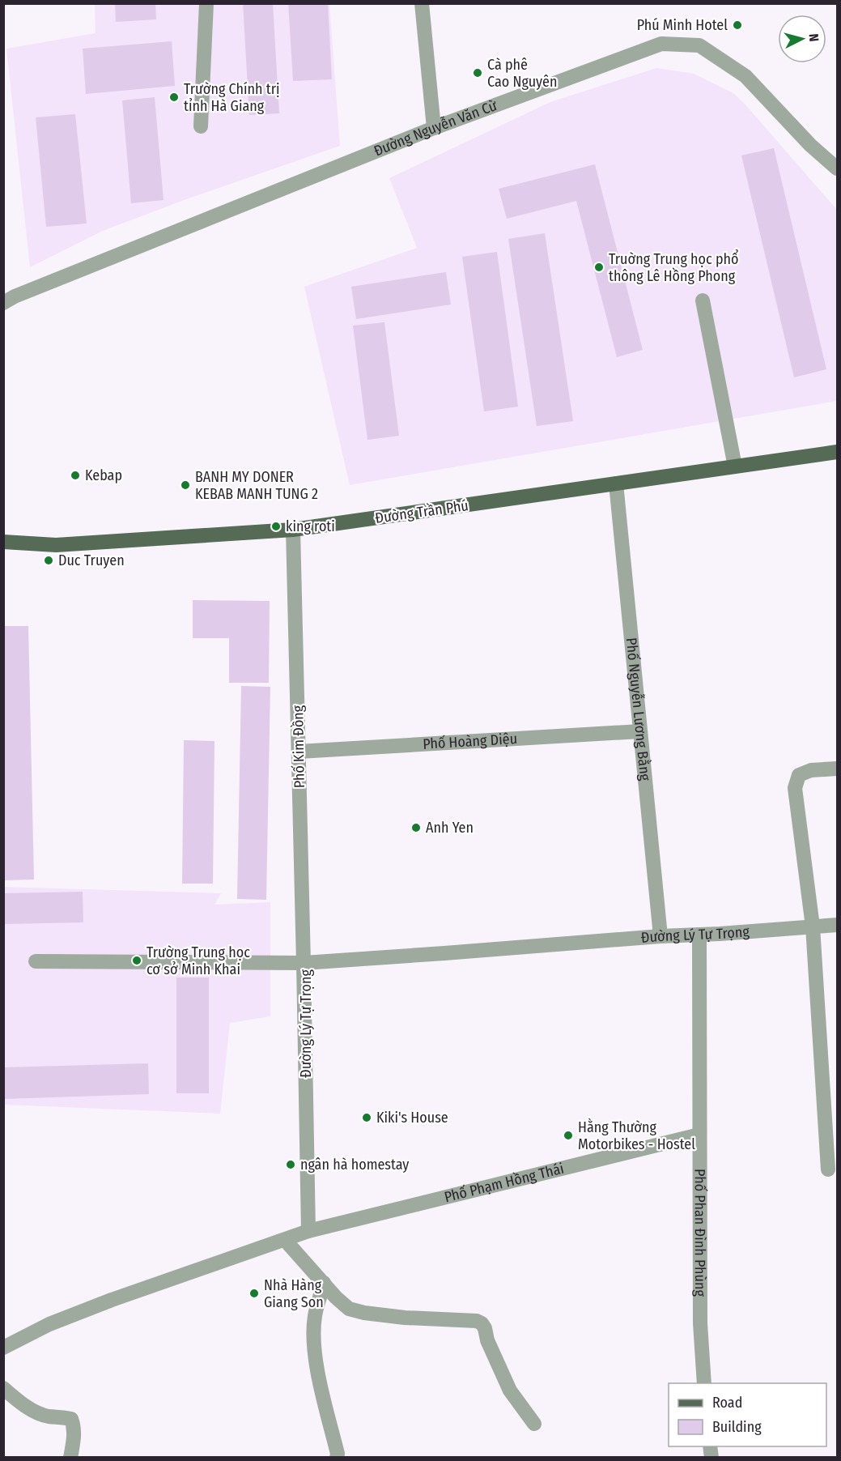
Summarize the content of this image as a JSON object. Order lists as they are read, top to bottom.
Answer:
{
  "streets": {
    "main road": ["Đường Trần Phú"],
    "street": [
      "Đường Nguyễn Văn Cừ",
      "Phố Nguyễn Lương Bằng",
      "Phố Hoàng Diệu",
      "Phố Kim Đồng",
      "Đường Lý Tự Trọng",
      "Phố Phạm Hồng Thái",
      "Phố Phan Đình Phùng"
    ]
  },
  "crossings": [
    ["Đường Trần Phú", "Phố Nguyễn Lương Bằng"],
    ["Đường Trần Phú", "Phố Kim Đồng"],
    ["Phố Nguyễn Lương Bằng", "Phố Hoàng Diệu"],
    ["Phố Nguyễn Lương Bằng", "Đường Lý Tự Trọng"],
    ["Phố Hoàng Diệu", "Phố Kim Đồng"],
    ["Phố Kim Đồng", "Đường Lý Tự Trọng"],
    ["Đường Lý Tự Trọng", "Phố Phạm Hồng Thái"],
    ["Đường Lý Tự Trọng", "Phố Phan Đình Phùng"],
    ["Phố Phạm Hồng Thái", "Phố Phan Đình Phùng"]
  ],
  "places": [
    "Phú Minh Hotel",
    "Cà phê Cao Nguyên",
    "Trường Chính trị tỉnh Hà Giang",
    "Truờng Trung học phổ thông Lê Hồng Phong",
    "Kebap",
    "BANH MY DONER KEBAB MANH TUNG 2",
    "king roti",
    "Duc Truyen",
    "Anh Yen",
    "Trường Trung học cơ sở Minh Khai",
    "Kiki's House",
    "Hằng Thường Motorbikes - Hostel",
    "ngân hà homestay",
    "Nhà Hàng Giang Son"
  ],
  "legend": ["Road", "Building"],
  "north": "right"
}
